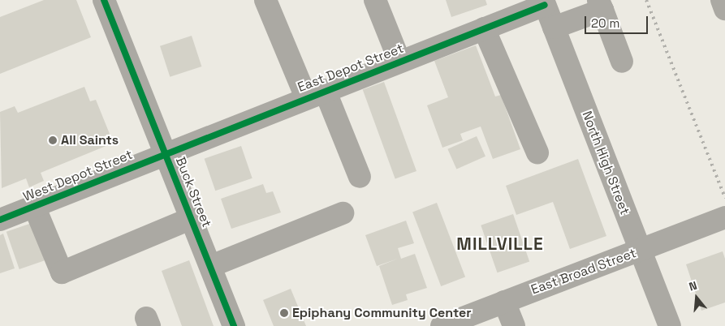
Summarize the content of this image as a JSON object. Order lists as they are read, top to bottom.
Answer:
{
  "streets": {
    "street": [
      "East Depot Street",
      "North High Street",
      "West Depot Street",
      "Buck Street",
      "East Broad Street"
    ]
  },
  "crossings": [
    ["East Depot Street", "North High Street"],
    ["East Depot Street", "West Depot Street"],
    ["East Depot Street", "Buck Street"],
    ["North High Street", "East Broad Street"],
    ["West Depot Street", "Buck Street"]
  ],
  "districts": ["MILLVILLE"],
  "places": ["All Saints", "Epiphany Community Center"],
  "scale_bar": "20 m",
  "north": "top"
}
